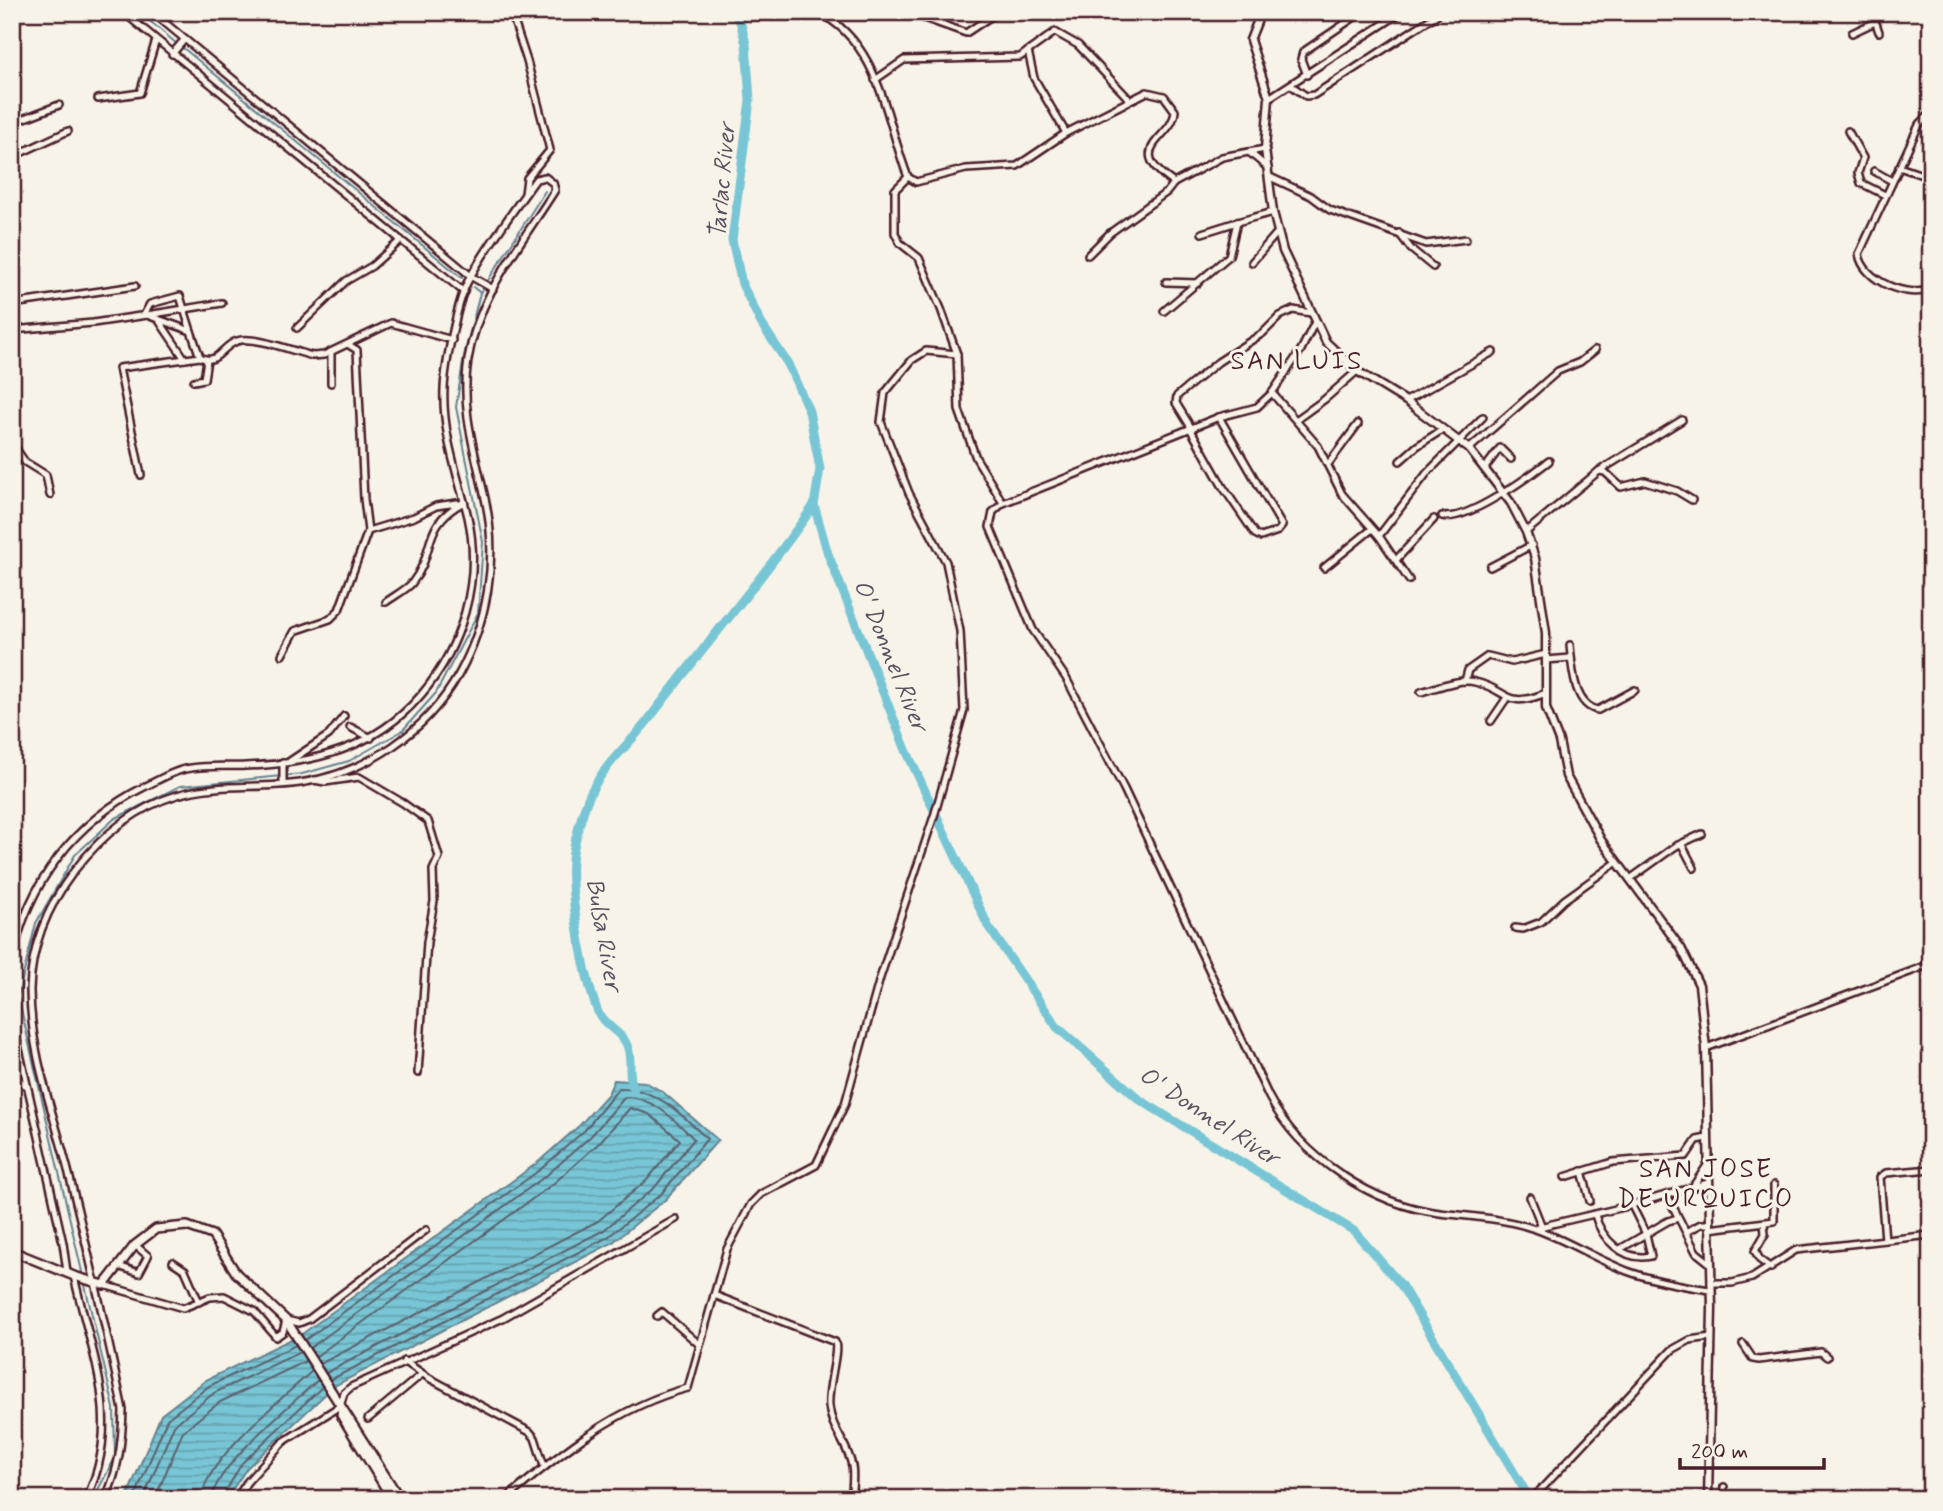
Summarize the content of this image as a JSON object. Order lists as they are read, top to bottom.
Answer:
{
  "districts": ["SAN LUIS", "SAN JOSE DE URQUICO"],
  "water": ["Tarlac River", "O' Donnel River", "Bulsa River"],
  "scale_bar": "200 m"
}
